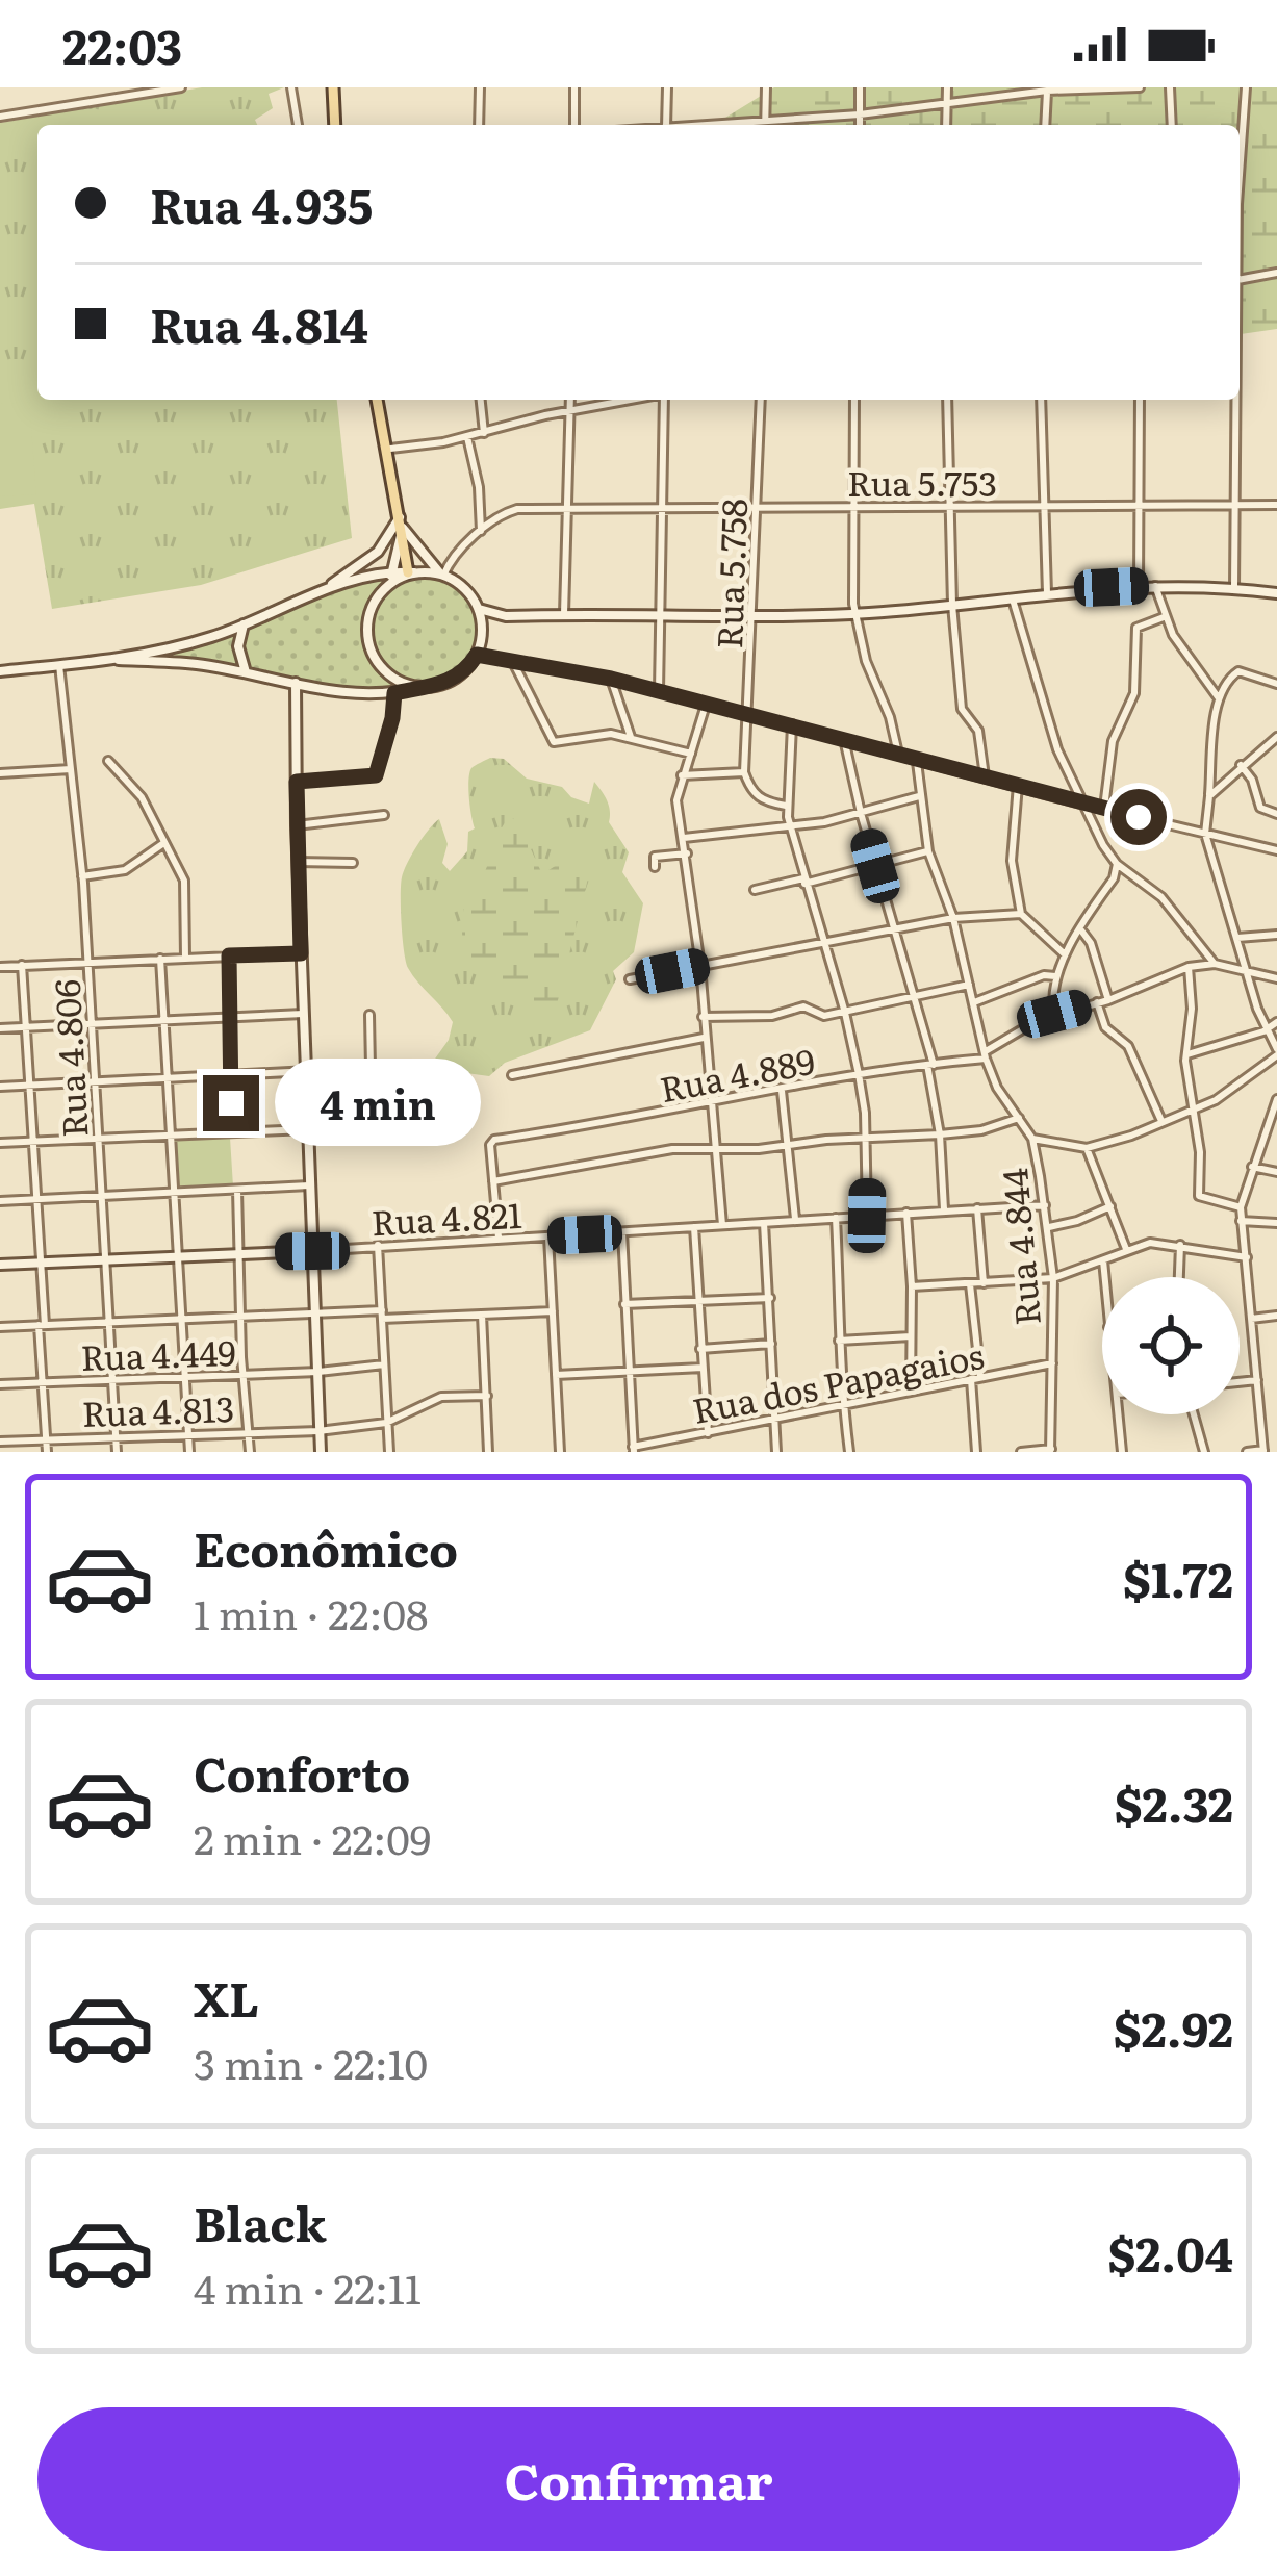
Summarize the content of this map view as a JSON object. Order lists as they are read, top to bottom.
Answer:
{
  "streets": {
    "main road": ["Rua 4.821"],
    "street": [
      "Rua 5.753",
      "Rua 5.758",
      "Rua 4.806",
      "Rua 4.889",
      "Rua 4.844",
      "Rua 4.449",
      "Rua dos Papagaios",
      "Rua 4.813"
    ]
  },
  "crossings": [
    ["Rua 5.753", "Rua 5.758"],
    ["Rua 4.806", "Rua 4.821"],
    ["Rua 4.806", "Rua 4.449"],
    ["Rua 4.806", "Rua 4.813"],
    ["Rua 4.889", "Rua 4.844"],
    ["Rua 4.821", "Rua 4.844"],
    ["Rua 4.844", "Rua dos Papagaios"]
  ],
  "page": {
    "status": "22:03",
    "banner": ["Rua 4.935", "Rua 4.814"],
    "bubble": "4 min",
    "list": [
      {
        "name": "Econômico",
        "note": "1 min · 22:08",
        "value": "$1.72"
      },
      {
        "name": "Conforto",
        "note": "2 min · 22:09",
        "value": "$2.32"
      },
      {
        "name": "XL",
        "note": "3 min · 22:10",
        "value": "$2.92"
      },
      {
        "name": "Black",
        "note": "4 min · 22:11",
        "value": "$2.04"
      }
    ],
    "buttons": "Confirmar"
  }
}
